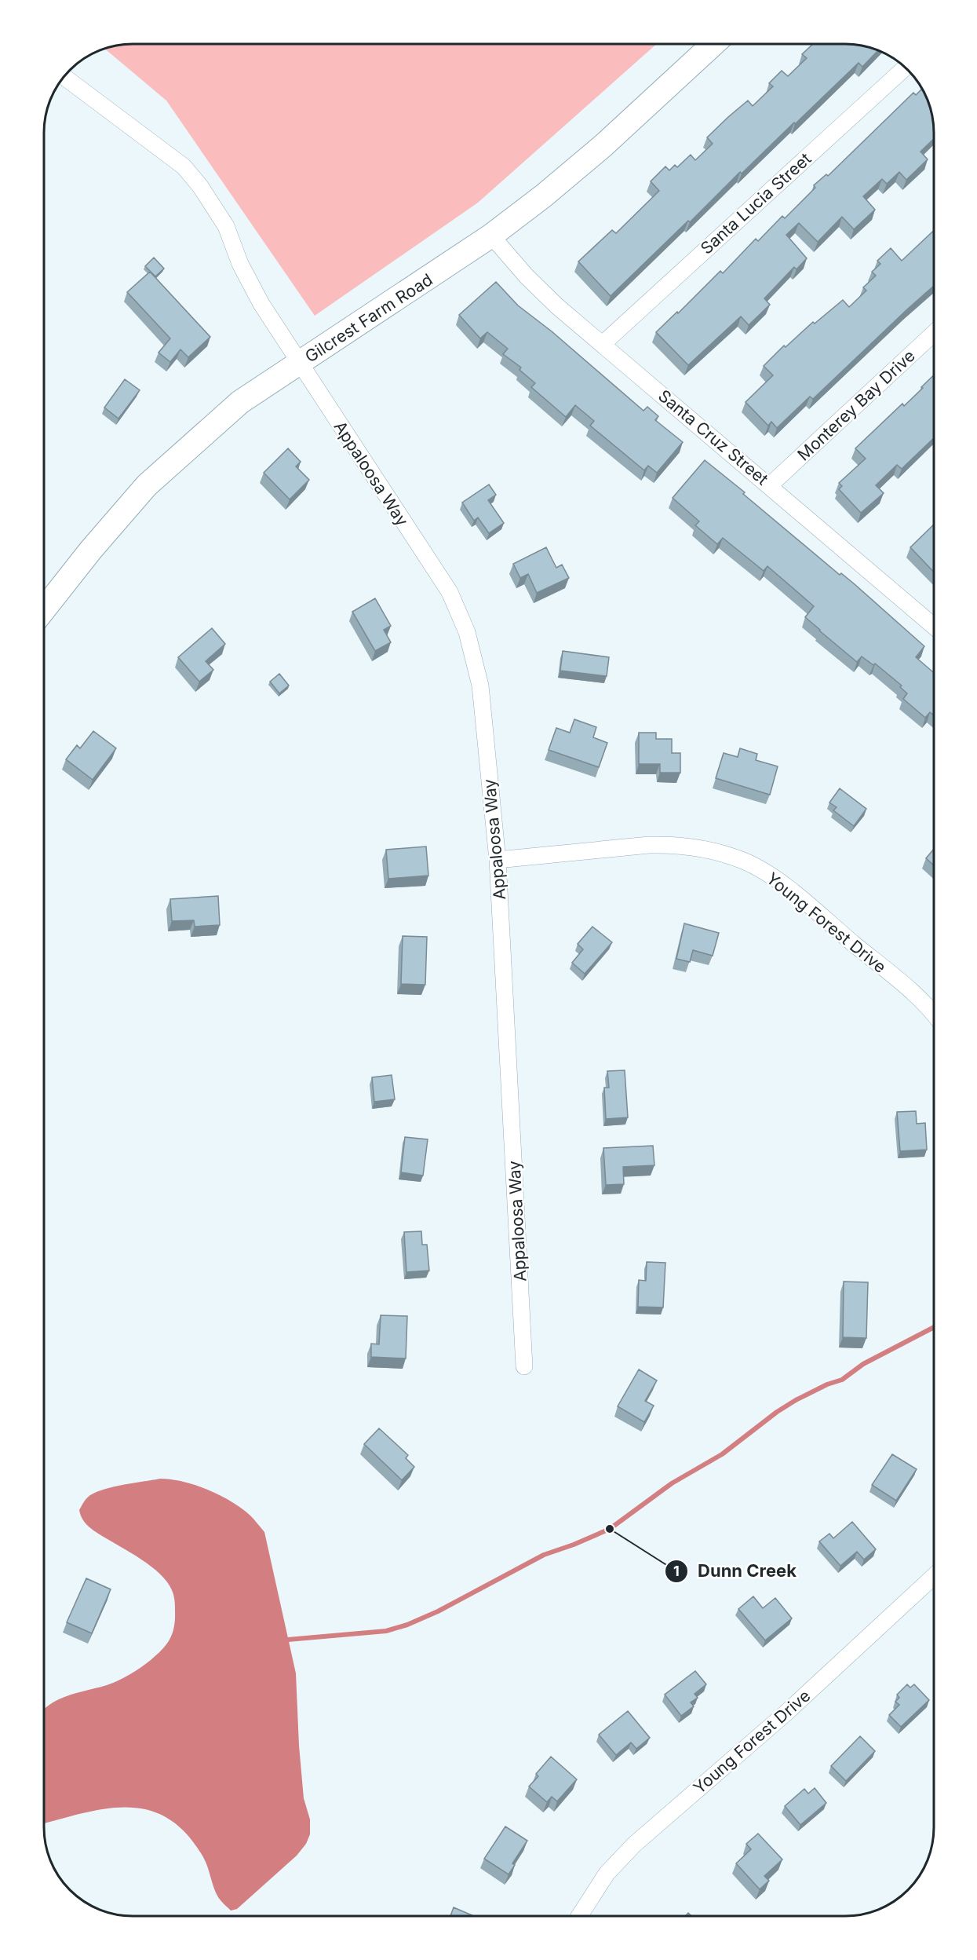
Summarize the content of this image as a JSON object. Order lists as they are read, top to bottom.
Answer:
{
  "streets": {
    "main road": ["Gilcrest Farm Road"],
    "street": [
      "Santa Lucia Street",
      "Monterey Bay Drive",
      "Santa Cruz Street",
      "Appaloosa Way",
      "Young Forest Drive"
    ]
  },
  "crossings": [
    ["Santa Lucia Street", "Santa Cruz Street"],
    ["Gilcrest Farm Road", "Santa Cruz Street"],
    ["Gilcrest Farm Road", "Appaloosa Way"],
    ["Monterey Bay Drive", "Santa Cruz Street"],
    ["Appaloosa Way", "Young Forest Drive"]
  ],
  "places": ["Dunn Creek"]
}
